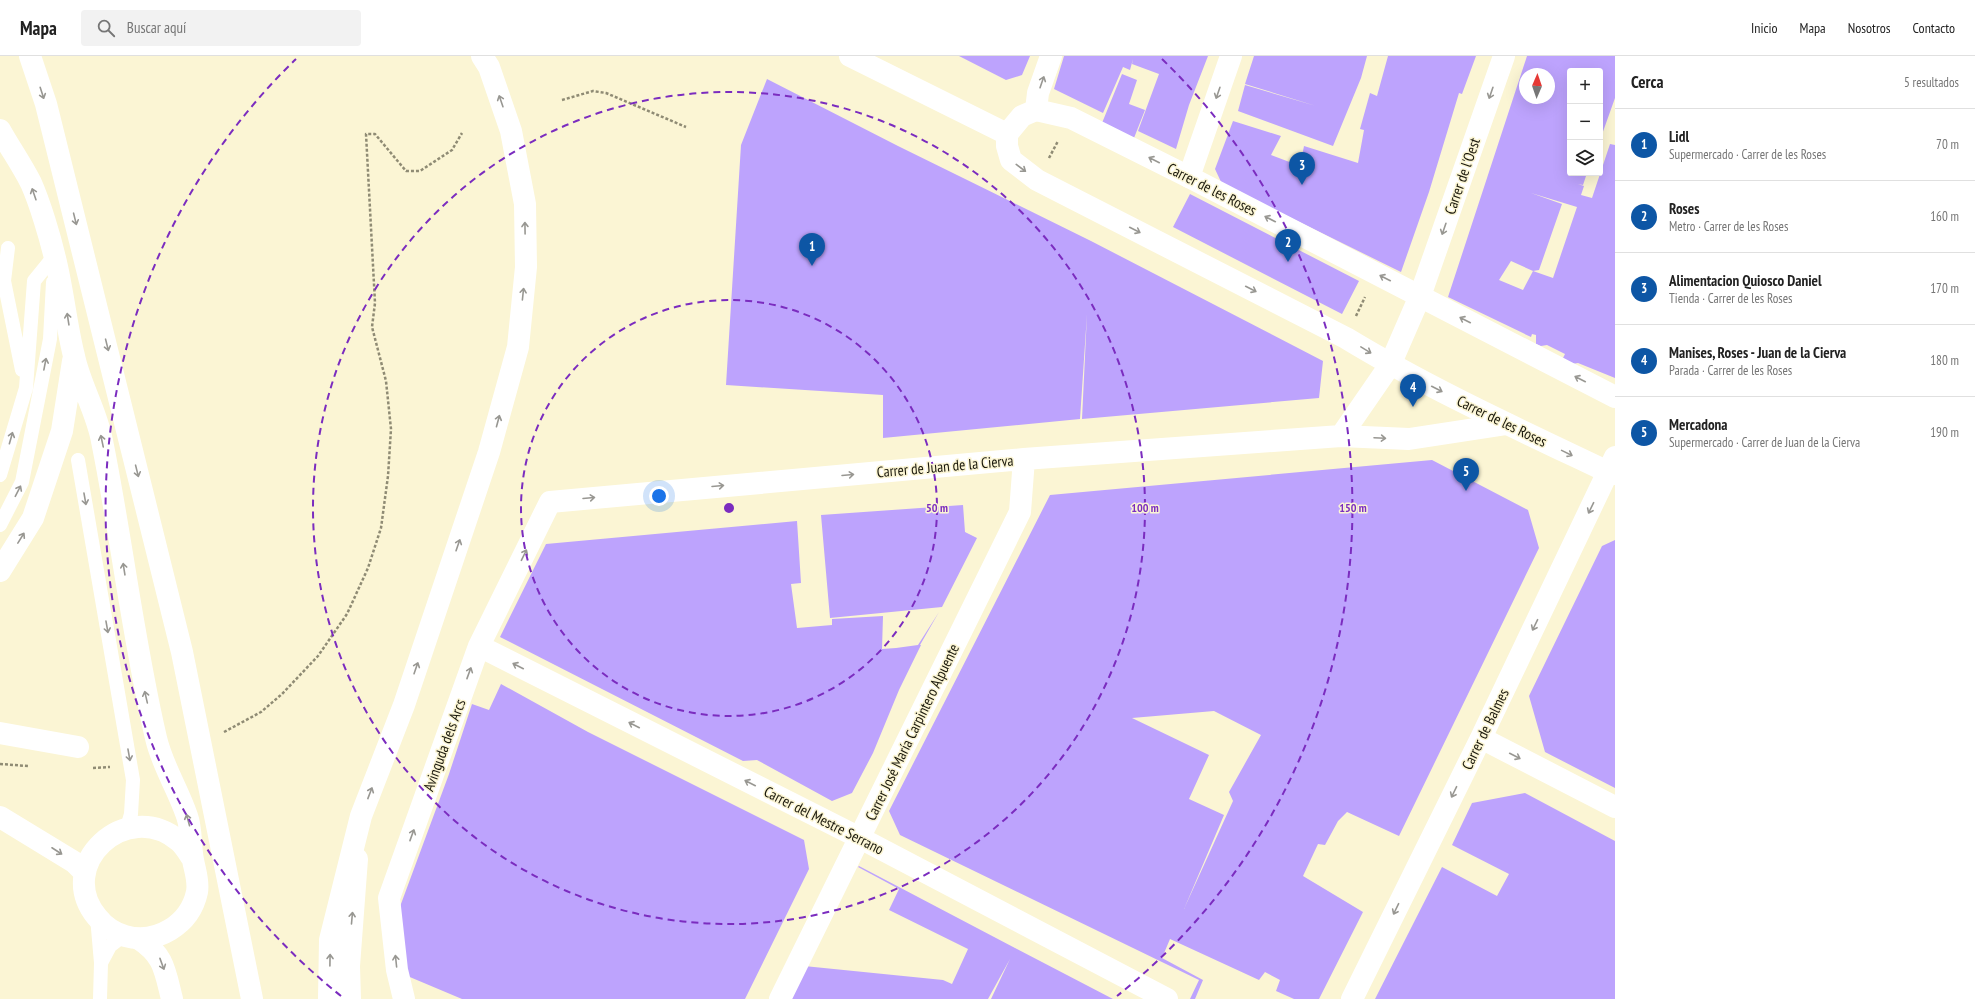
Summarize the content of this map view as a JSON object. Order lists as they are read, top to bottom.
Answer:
{
  "streets": {
    "main road": [
      "Carrer de l'Oest",
      "Carrer de les Roses",
      "Carrer de Juan de la Cierva",
      "Carrer de Balmes",
      "Carrer José María Carpintero Alpuente",
      "Avinguda dels Arcs",
      "Carrer del Mestre Serrano"
    ]
  },
  "crossings": [
    ["Carrer de l'Oest", "Carrer de les Roses"],
    ["Carrer de les Roses", "Carrer de Juan de la Cierva"],
    ["Carrer de les Roses", "Carrer de Balmes"],
    ["Carrer de Juan de la Cierva", "Carrer José María Carpintero Alpuente"],
    ["Carrer de Juan de la Cierva", "Avinguda dels Arcs"],
    ["Carrer José María Carpintero Alpuente", "Carrer del Mestre Serrano"],
    ["Avinguda dels Arcs", "Carrer del Mestre Serrano"]
  ],
  "one_way": [
    "Carrer de l'Oest",
    "Carrer de Juan de la Cierva",
    "Carrer de Balmes",
    "Carrer del Mestre Serrano"
  ],
  "north": "top",
  "page": {
    "header": "Mapa",
    "search": "Buscar aquí",
    "nav": [
      "Inicio",
      "Mapa",
      "Nosotros",
      "Contacto"
    ],
    "heading": ["Cerca", "5 resultados"],
    "map_buttons": ["+", "−"],
    "list": [
      {
        "mark": "1",
        "name": "Lidl",
        "note": "Supermercado · Carrer de les Roses",
        "value": "70 m"
      },
      {
        "mark": "2",
        "name": "Roses",
        "note": "Metro · Carrer de les Roses",
        "value": "160 m"
      },
      {
        "mark": "3",
        "name": "Alimentacion Quiosco Daniel",
        "note": "Tienda · Carrer de les Roses",
        "value": "170 m"
      },
      {
        "mark": "4",
        "name": "Manises, Roses - Juan de la Cierva",
        "note": "Parada · Carrer de les Roses",
        "value": "180 m"
      },
      {
        "mark": "5",
        "name": "Mercadona",
        "note": "Supermercado · Carrer de Juan de la Cierva",
        "value": "190 m"
      }
    ],
    "pins": [
      "3",
      "2",
      "1",
      "4",
      "5"
    ]
  },
  "rings": ["50 m", "100 m", "150 m"]
}
